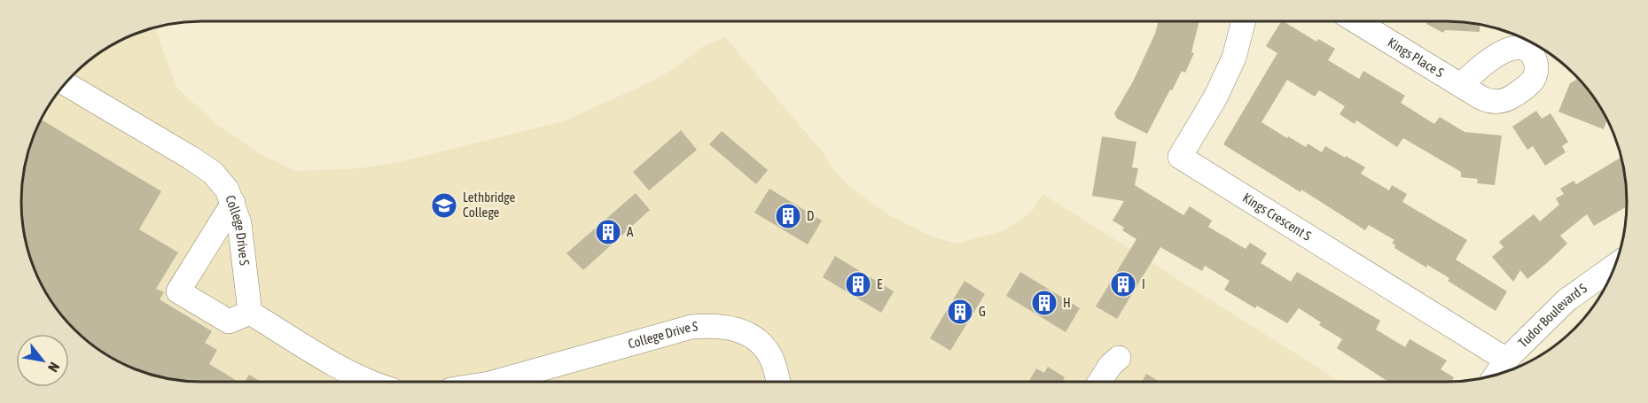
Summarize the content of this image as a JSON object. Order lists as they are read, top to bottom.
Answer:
{
  "streets": {
    "street": [
      "Kings Place S",
      "Kings Crescent S",
      "College Drive S",
      "Tudor Boulevard S"
    ]
  },
  "crossings": [
    ["Kings Crescent S", "Tudor Boulevard S"]
  ],
  "places": {
    "school or university": ["Lethbridge College"],
    "building": [
      "D",
      "A",
      "E",
      "I",
      "H",
      "G"
    ]
  },
  "north": "bottom right"
}
